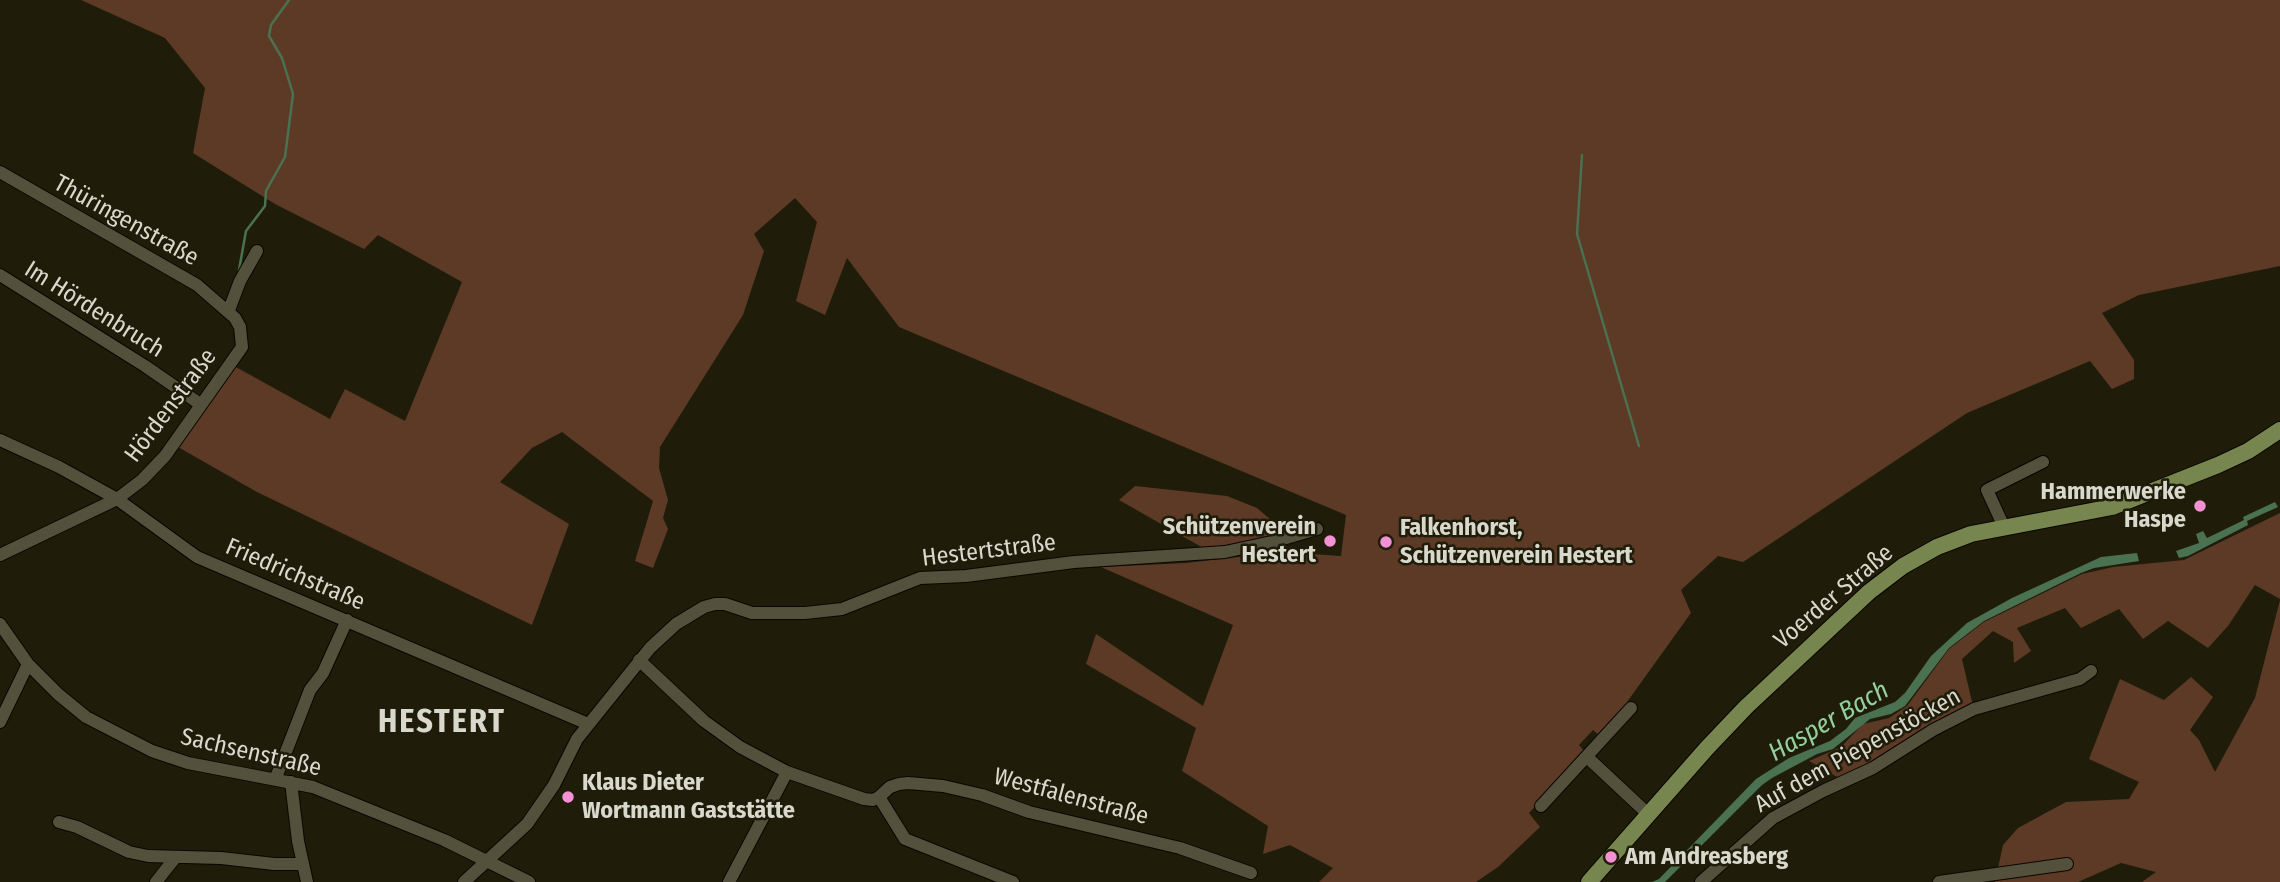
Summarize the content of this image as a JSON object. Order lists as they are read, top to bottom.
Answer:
{
  "streets": {
    "main road": ["Voerder Straße"],
    "street": [
      "Thüringenstraße",
      "Im Hördenbruch",
      "Hördenstraße",
      "Hestertstraße",
      "Friedrichstraße",
      "Auf dem Piepenstöcken",
      "Sachsenstraße",
      "Westfalenstraße"
    ]
  },
  "crossings": [
    ["Thüringenstraße", "Hördenstraße"],
    ["Im Hördenbruch", "Hördenstraße"],
    ["Hördenstraße", "Friedrichstraße"],
    ["Hestertstraße", "Friedrichstraße"],
    ["Hestertstraße", "Sachsenstraße"]
  ],
  "districts": ["HESTERT"],
  "water": ["Hasper Bach"],
  "places": [
    "Hammerwerke Haspe",
    "Schützenverein Hestert",
    "Falkenhorst, Schützenverein Hestert",
    "Klaus Dieter Wortmann Gaststätte",
    "Am Andreasberg"
  ]
}
